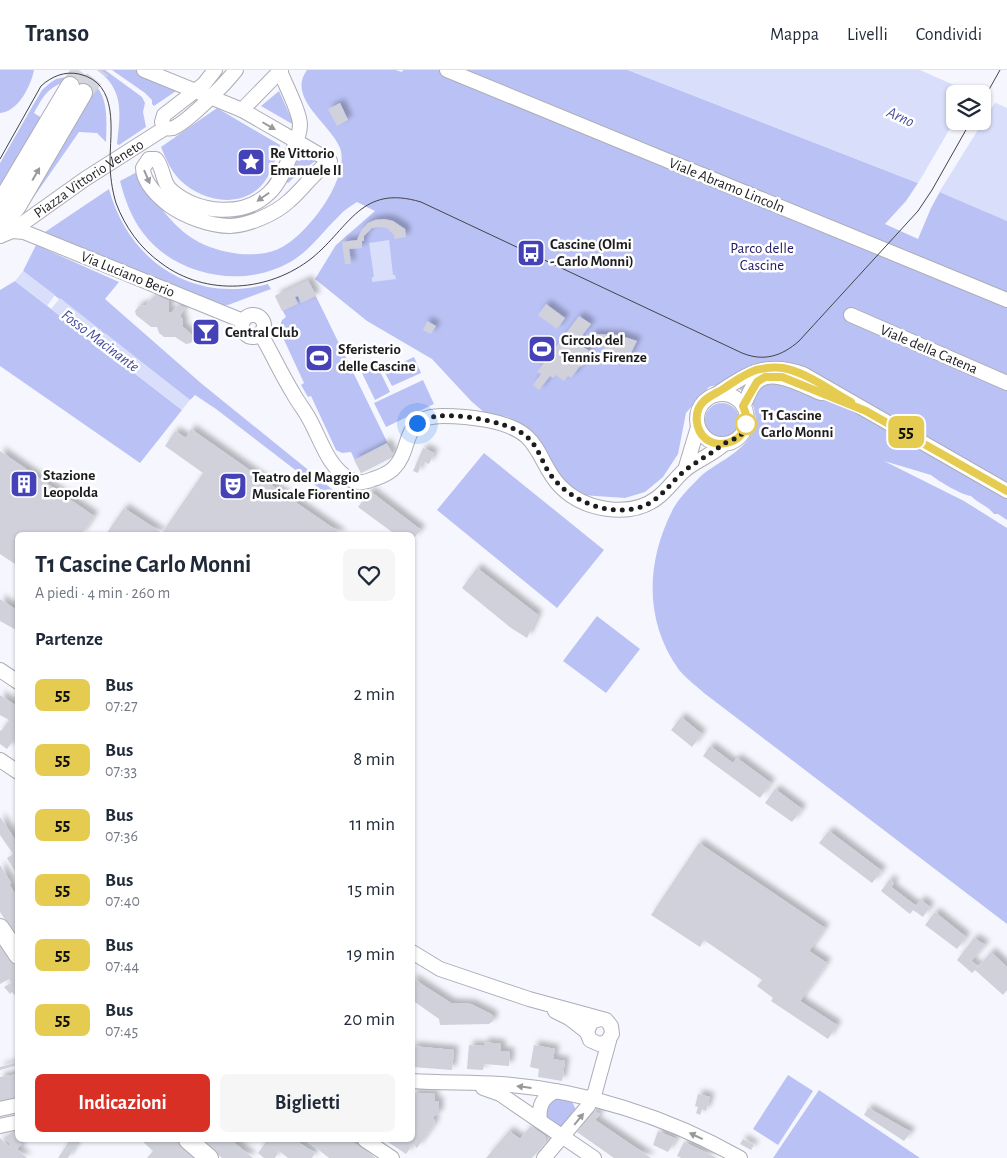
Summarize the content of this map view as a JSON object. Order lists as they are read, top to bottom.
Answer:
{
  "streets": {
    "main road": ["Piazza Vittorio Veneto"],
    "street": ["Viale Abramo Lincoln", "Via Luciano Berio", "Viale della Catena"]
  },
  "crossings": [
    ["Piazza Vittorio Veneto", "Via Luciano Berio"]
  ],
  "water": ["Arno", "Fosso Macinante"],
  "parks": ["Parco delle Cascine"],
  "places": {
    "place": ["Re Vittorio Emanuele II"],
    "bus stop": ["Cascine (Olmi - Carlo Monni)"],
    "bar": ["Central Club"],
    "sports": ["Circolo del Tennis Firenze", "Sferisterio delle Cascine"],
    "other": ["T1 Cascine Carlo Monni"],
    "building": ["Stazione Leopolda"],
    "theatre": ["Teatro del Maggio Musicale Fiorentino"]
  },
  "lines": ["bus line 55"],
  "page": {
    "header": "Transo",
    "nav": ["Mappa", "Livelli", "Condividi"],
    "on_map": "55",
    "heading": [
      ["T1 Cascine Carlo Monni", "A piedi · 4 min · 260 m"],
      "Partenze"
    ],
    "list": [
      {
        "mark": "55",
        "name": "Bus",
        "note": "07:27",
        "value": "2 min"
      },
      {
        "mark": "55",
        "name": "Bus",
        "note": "07:33",
        "value": "8 min"
      },
      {
        "mark": "55",
        "name": "Bus",
        "note": "07:36",
        "value": "11 min"
      },
      {
        "mark": "55",
        "name": "Bus",
        "note": "07:40",
        "value": "15 min"
      },
      {
        "mark": "55",
        "name": "Bus",
        "note": "07:44",
        "value": "19 min"
      },
      {
        "mark": "55",
        "name": "Bus",
        "note": "07:45",
        "value": "20 min"
      }
    ],
    "buttons": ["Indicazioni", "Biglietti"]
  }
}
